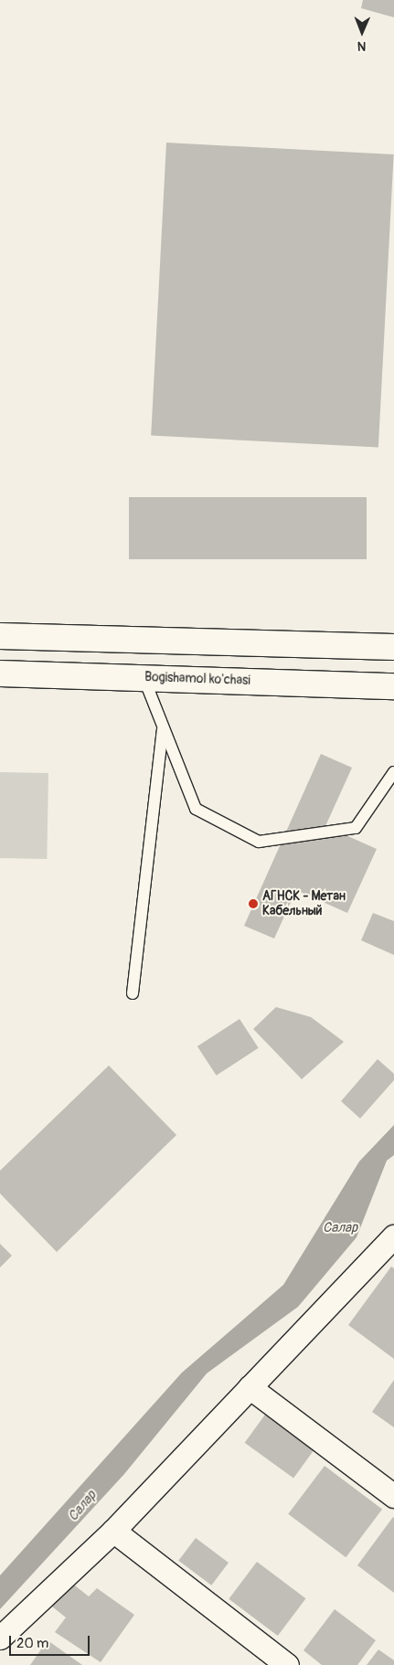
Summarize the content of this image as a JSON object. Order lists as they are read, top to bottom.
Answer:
{
  "streets": {
    "main road": ["Bogishamol ko'chasi"]
  },
  "water": ["Салар"],
  "places": ["АГНСК - Метан Кабельный"],
  "scale_bar": "20 m",
  "north": "bottom"
}
